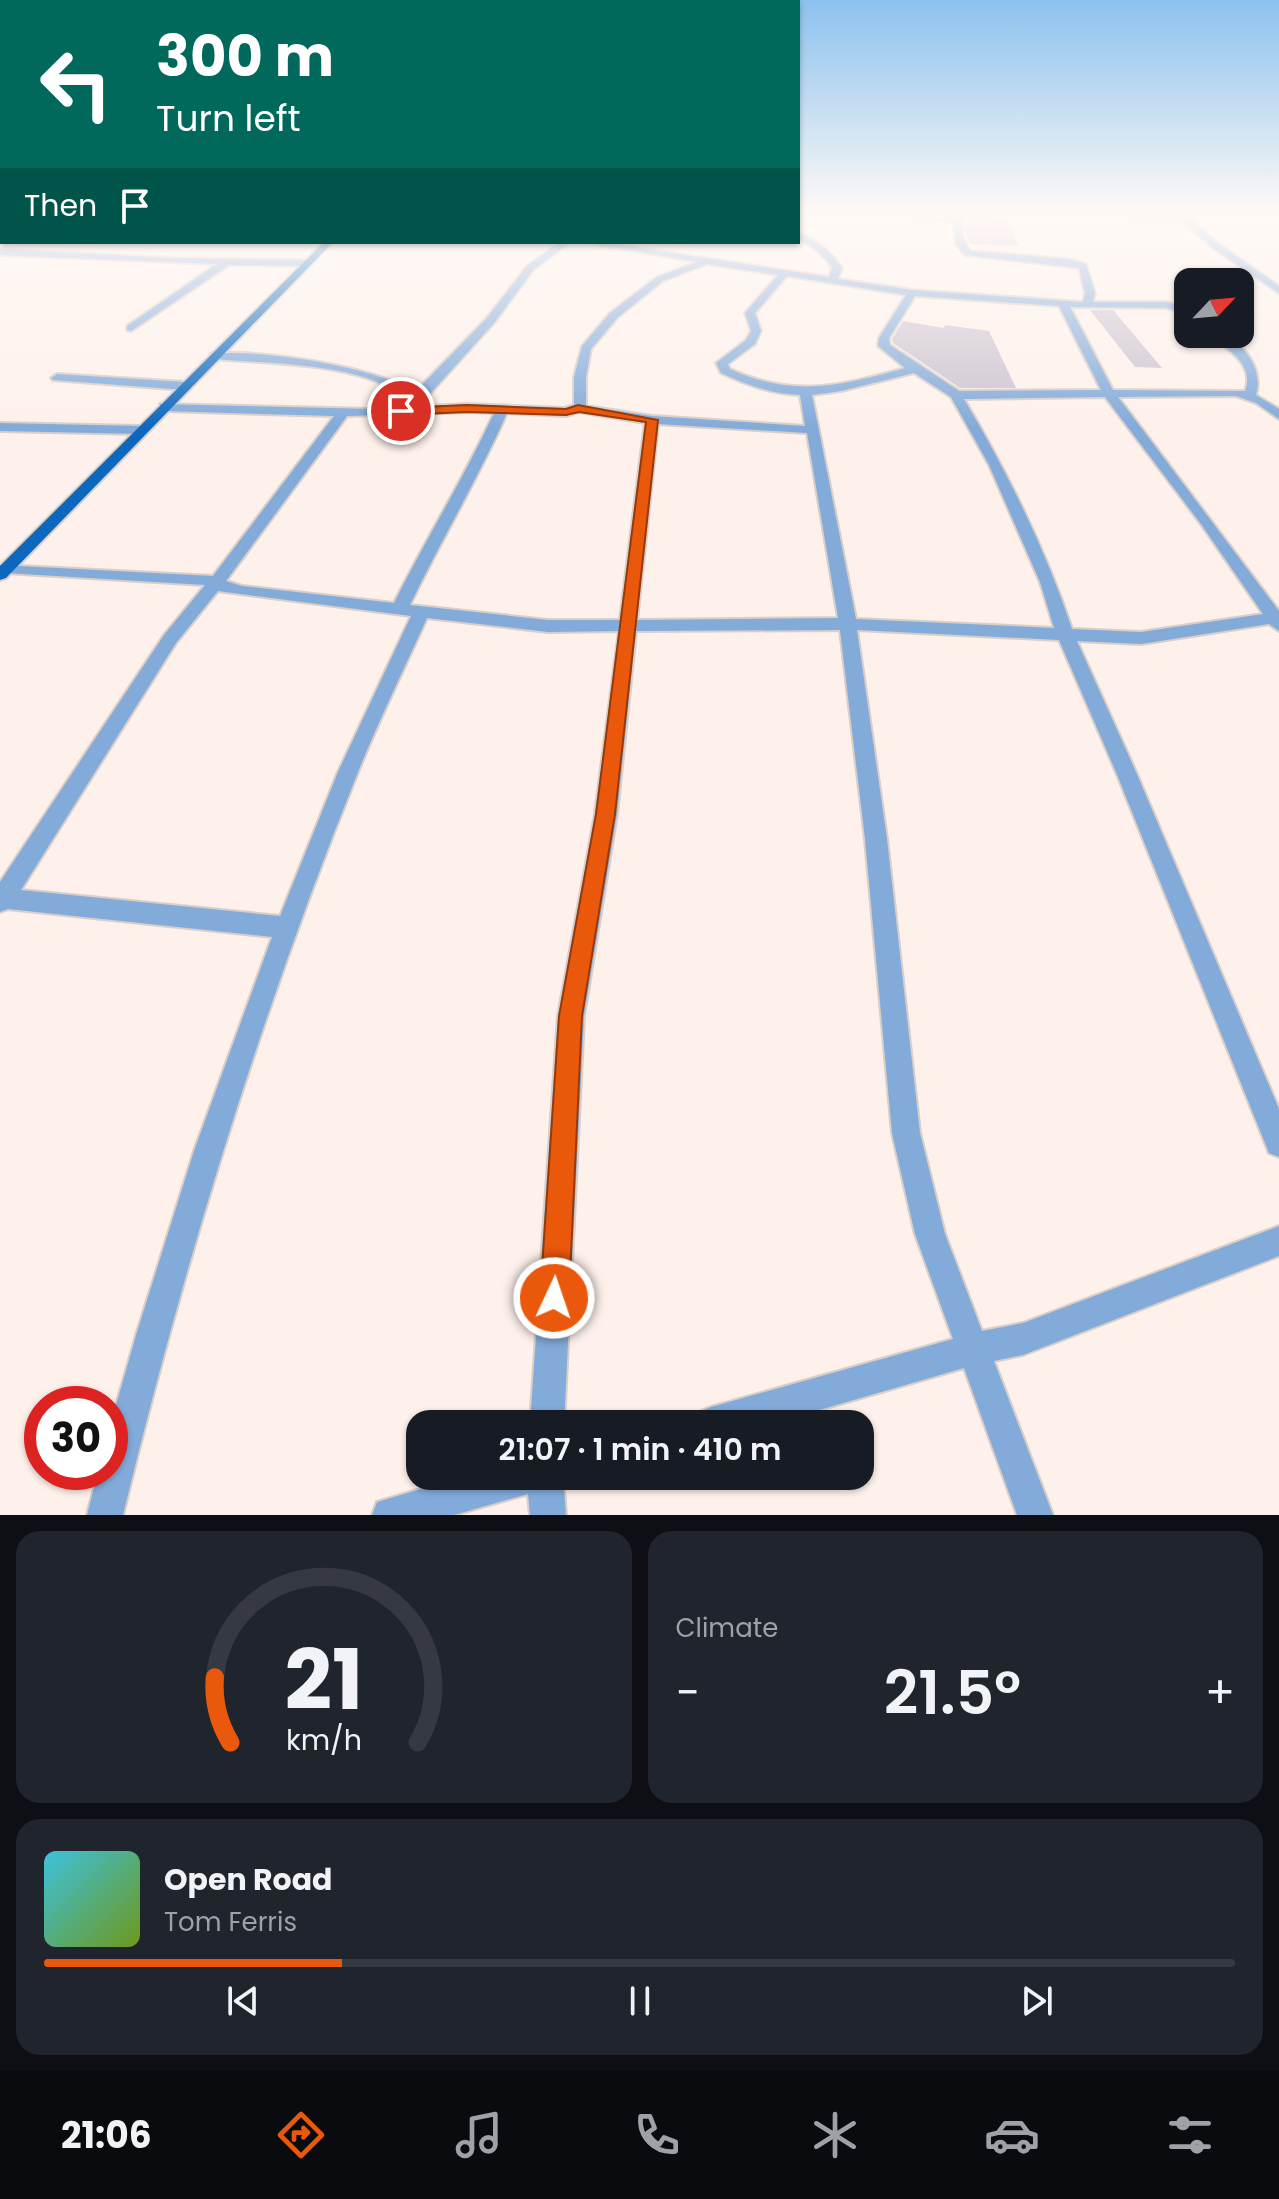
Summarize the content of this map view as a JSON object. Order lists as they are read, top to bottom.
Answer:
{
  "north": "top right",
  "page": {
    "turn": ["300 m", "Turn left"],
    "then": "Then",
    "limit": "30",
    "trip": "21:07 · 1 min · 410 m",
    "tile": "Climate",
    "heat": ["−", "21.5°", "+"],
    "song": ["Open Road", "Tom Ferris"],
    "tabs": "21:06",
    "gauge": ["21", "km/h"]
  }
}
